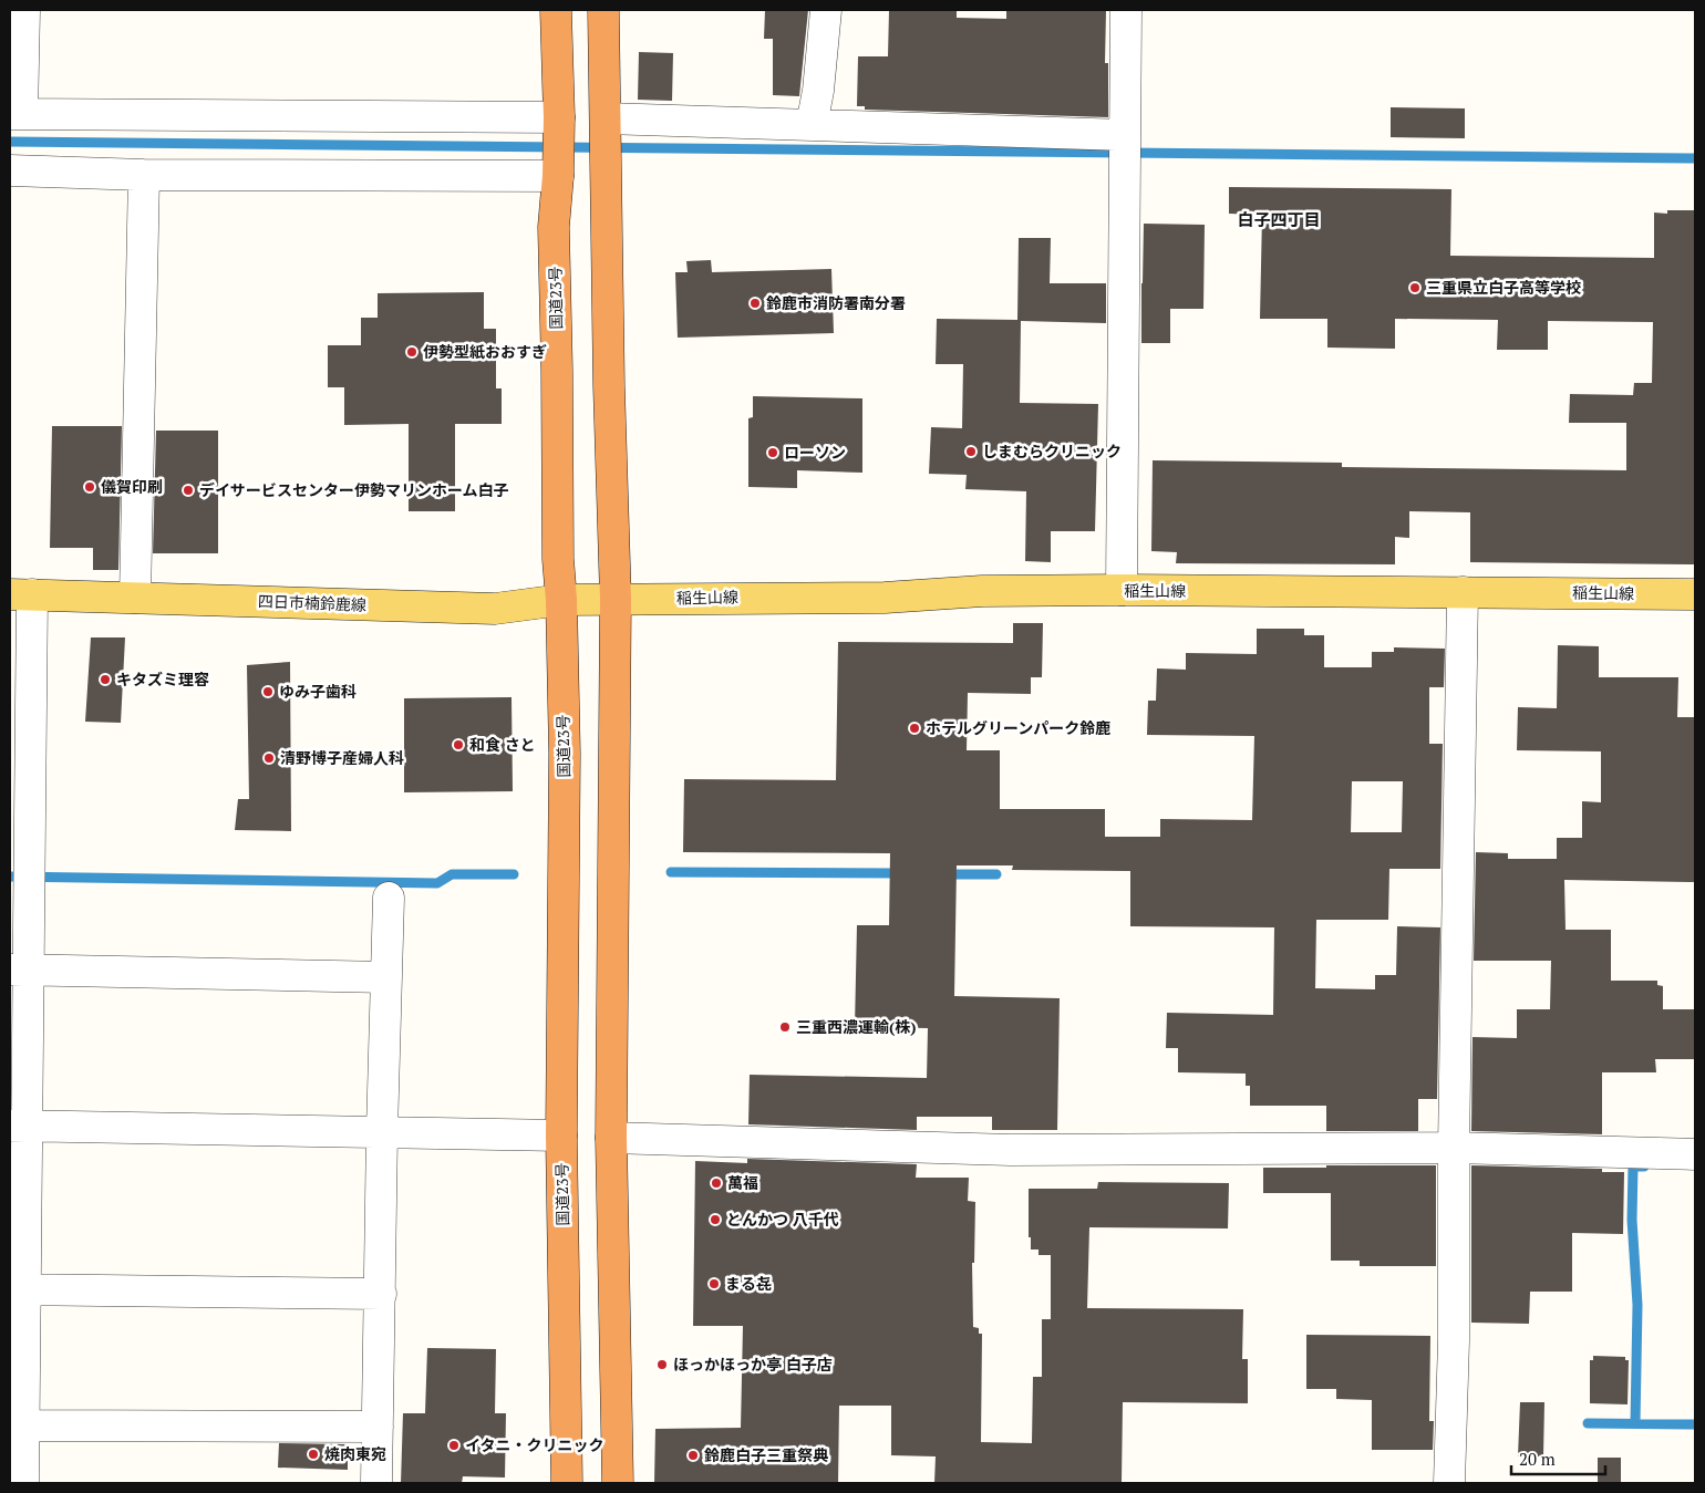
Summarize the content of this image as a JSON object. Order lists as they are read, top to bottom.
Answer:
{
  "streets": {
    "highway": ["国道23号"],
    "main road": ["稲生山線", "四日市楠鈴鹿線"]
  },
  "crossings": [
    ["国道23号", "四日市楠鈴鹿線"],
    ["稲生山線", "四日市楠鈴鹿線"]
  ],
  "districts": ["白子四丁目"],
  "places": [
    "三重県立白子高等学校",
    "鈴鹿市消防署南分署",
    "伊勢型紙おおすぎ",
    "しまむらクリニック",
    "ローソン",
    "儀賀印刷",
    "デイサービスセンター伊勢マリンホーム白子",
    "キタズミ理容",
    "ゆみ子歯科",
    "ホテルグリーンパーク鈴鹿",
    "和食 さと",
    "清野博子産婦人科",
    "三重西濃運輸(株)",
    "萬福",
    "とんかつ 八千代",
    "まる㐂",
    "ほっかほっか亭 白子店",
    "イタニ・クリニック",
    "焼肉東宛",
    "鈴鹿白子三重祭典"
  ],
  "scale_bar": "20 m"
}
